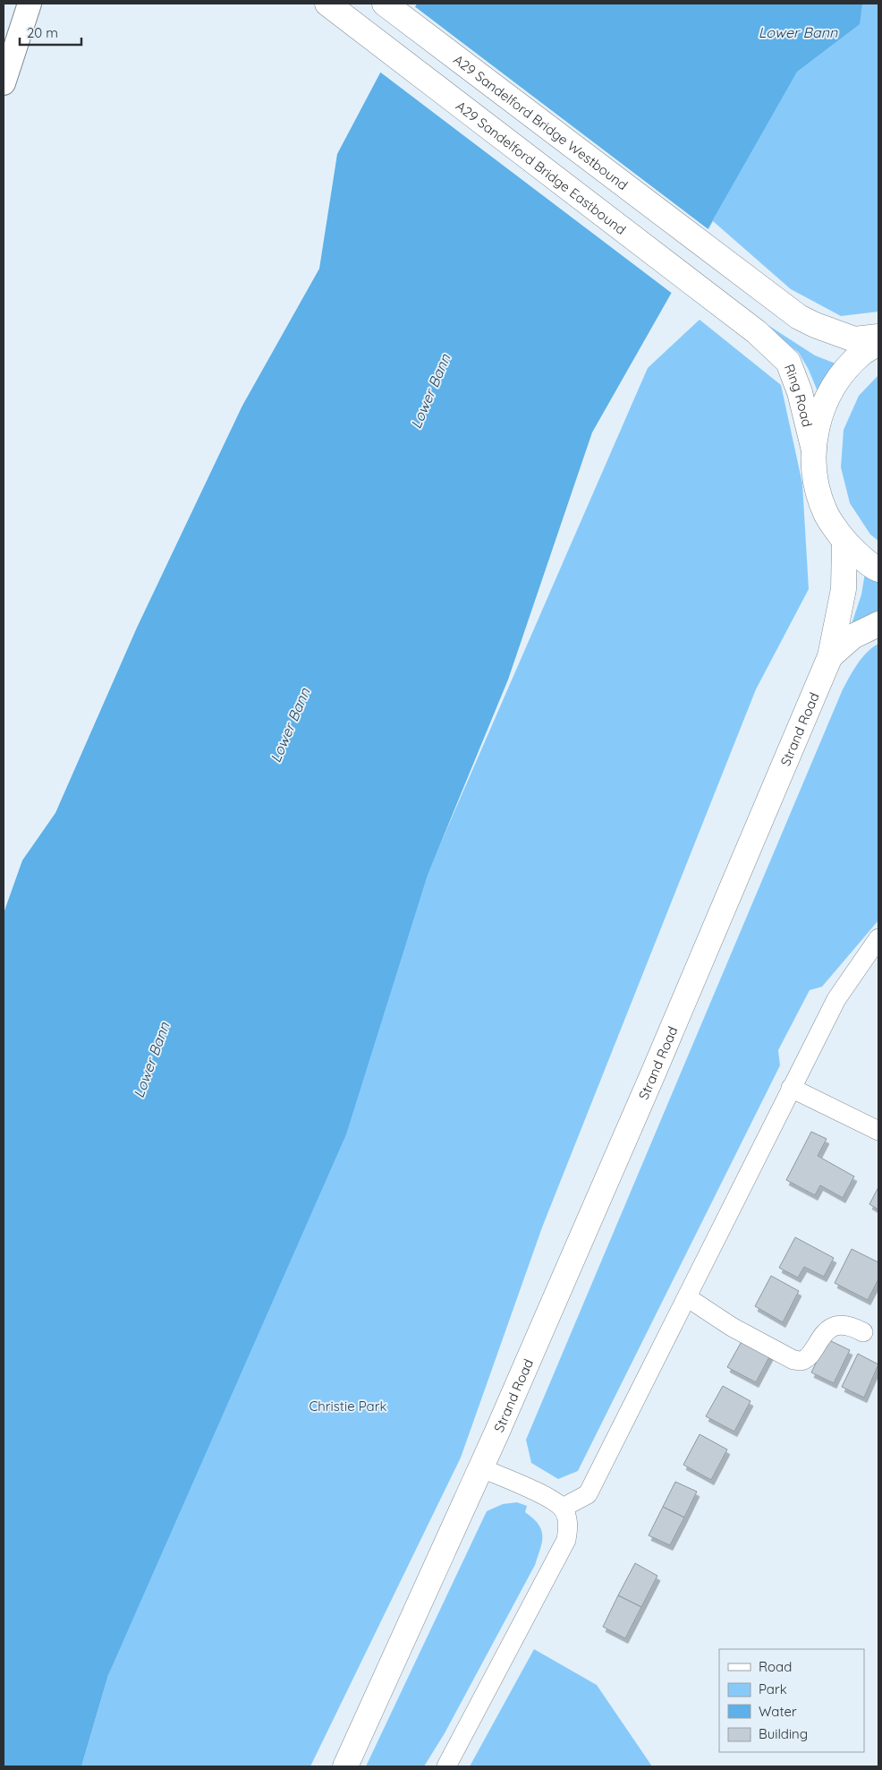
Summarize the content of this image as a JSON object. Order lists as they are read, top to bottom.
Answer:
{
  "streets": {
    "main road": [
      "A29 Sandelford Bridge Westbound",
      "A29 Sandelford Bridge Eastbound",
      "Ring Road",
      "Strand Road"
    ]
  },
  "crossings": [
    ["A29 Sandelford Bridge Eastbound", "Ring Road"]
  ],
  "water": ["Lower Bann"],
  "parks": ["Christie Park"],
  "legend": [
    "Road",
    "Park",
    "Water",
    "Building"
  ],
  "scale_bar": "20 m"
}
